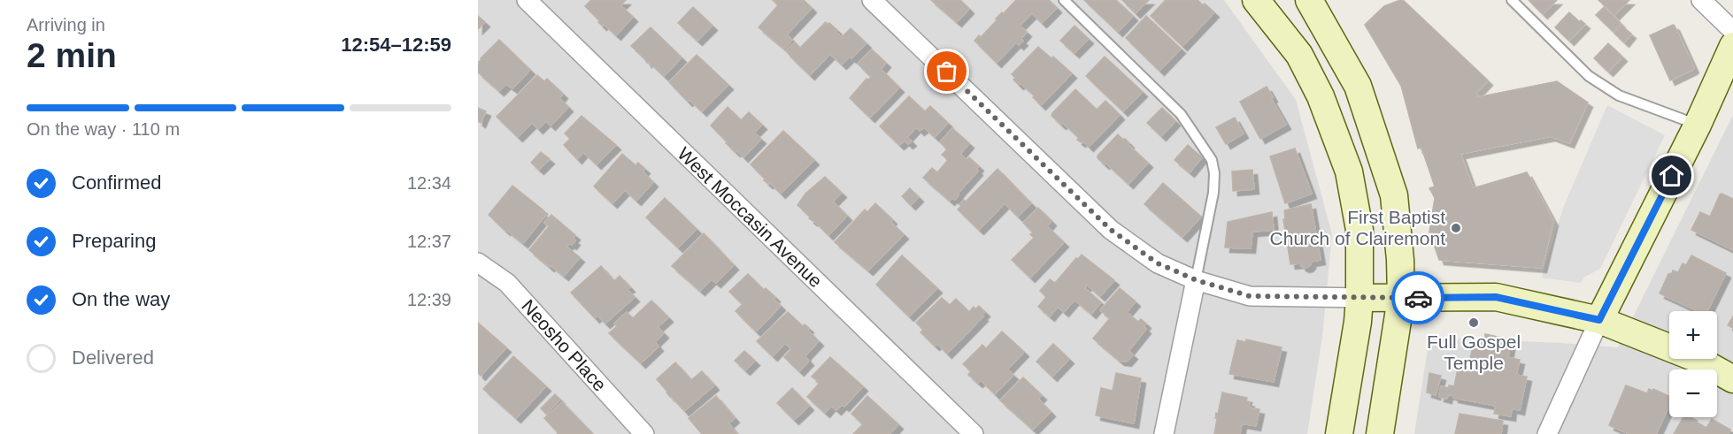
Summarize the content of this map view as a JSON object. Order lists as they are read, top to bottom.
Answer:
{
  "streets": {
    "street": ["West Moccasin Avenue", "Neosho Place"]
  },
  "places": ["First Baptist Church of Clairemont", "Full Gospel Temple"],
  "page": {
    "heading": ["2 min", "Arriving in", "12:54–12:59"],
    "bar": "On the way · 110 m",
    "list": [
      ["Confirmed", "12:34"],
      ["Preparing", "12:37"],
      ["On the way", "12:39"],
      "Delivered"
    ],
    "map_buttons": ["+", "−"]
  }
}
